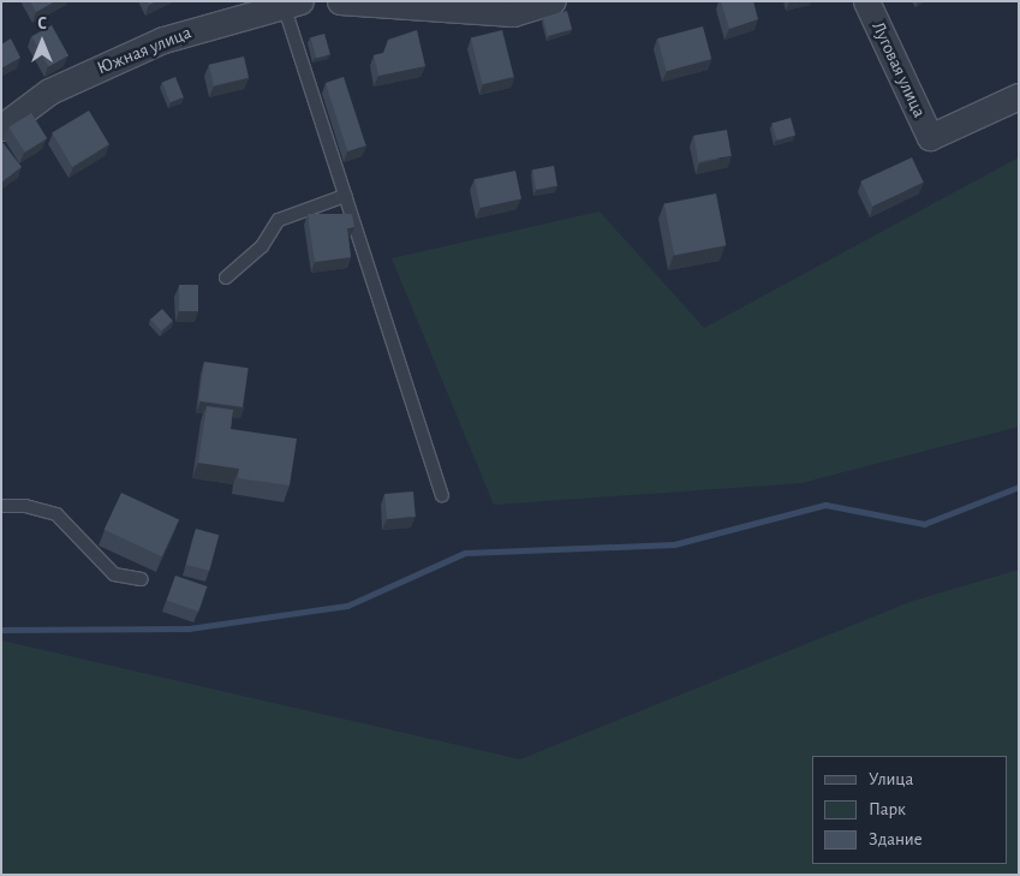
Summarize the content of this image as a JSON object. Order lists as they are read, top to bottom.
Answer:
{
  "streets": {
    "street": ["Южная улица", "Луговая улица"]
  },
  "legend": ["Улица", "Парк", "Здание"],
  "north": "top"
}
